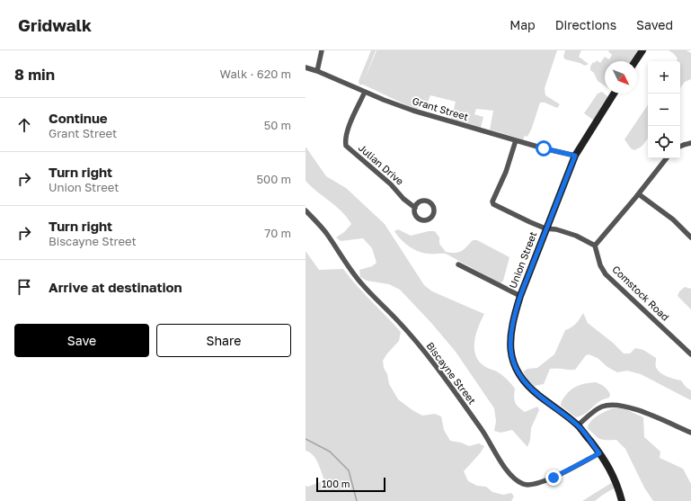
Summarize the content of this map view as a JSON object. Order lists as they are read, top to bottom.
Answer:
{
  "streets": {
    "street": [
      "Grant Street",
      "Julian Drive",
      "Union Street",
      "Comstock Road",
      "Biscayne Street"
    ]
  },
  "crossings": [
    ["Grant Street", "Julian Drive"],
    ["Grant Street", "Union Street"],
    ["Union Street", "Biscayne Street"]
  ],
  "scale_bar": "100 m",
  "north": "bottom right",
  "page": {
    "header": "Gridwalk",
    "nav": ["Map", "Directions", "Saved"],
    "heading": ["8 min", "Walk · 620 m"],
    "map_buttons": ["+", "−"],
    "list": [
      ["Continue", "Grant Street", "50 m"],
      ["Turn right", "Union Street", "500 m"],
      ["Turn right", "Biscayne Street", "70 m"],
      "Arrive at destination"
    ],
    "buttons": ["Save", "Share"],
    "scale": "100 m"
  }
}
